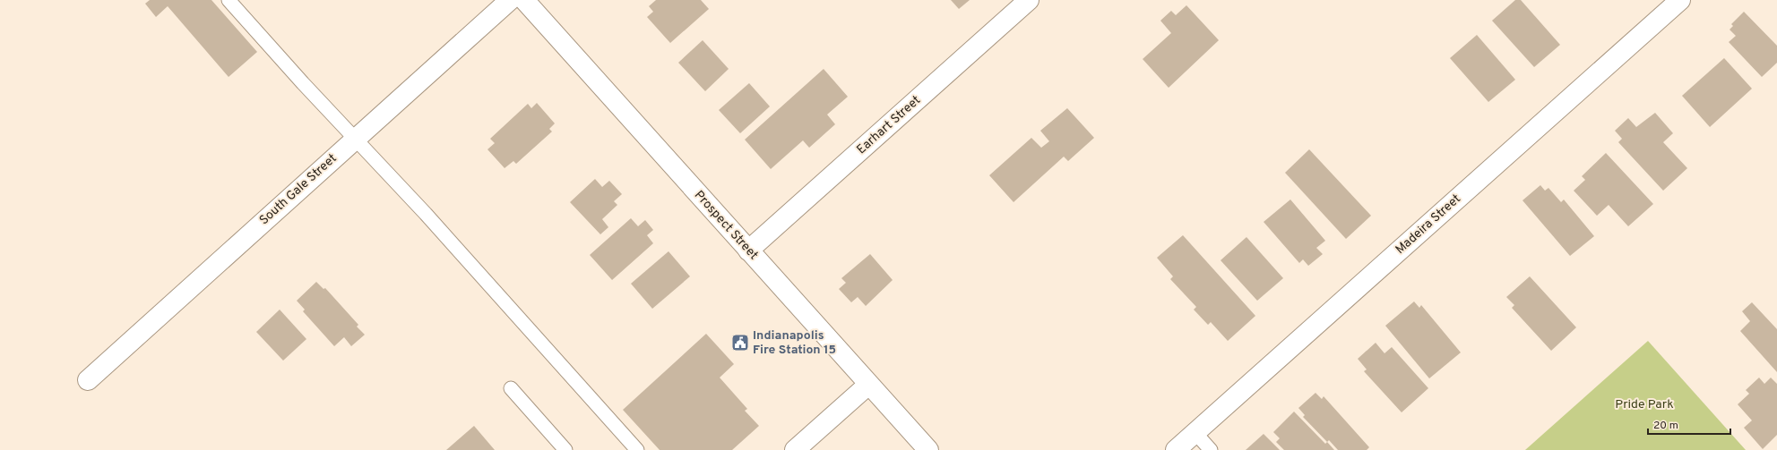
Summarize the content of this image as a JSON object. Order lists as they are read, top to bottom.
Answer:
{
  "streets": {
    "street": [
      "Earhart Street",
      "South Gale Street",
      "Madeira Street",
      "Prospect Street"
    ]
  },
  "crossings": [
    ["Earhart Street", "Prospect Street"]
  ],
  "parks": ["Pride Park"],
  "places": {
    "public building": ["Indianapolis Fire Station 15"]
  },
  "scale_bar": "20 m"
}
